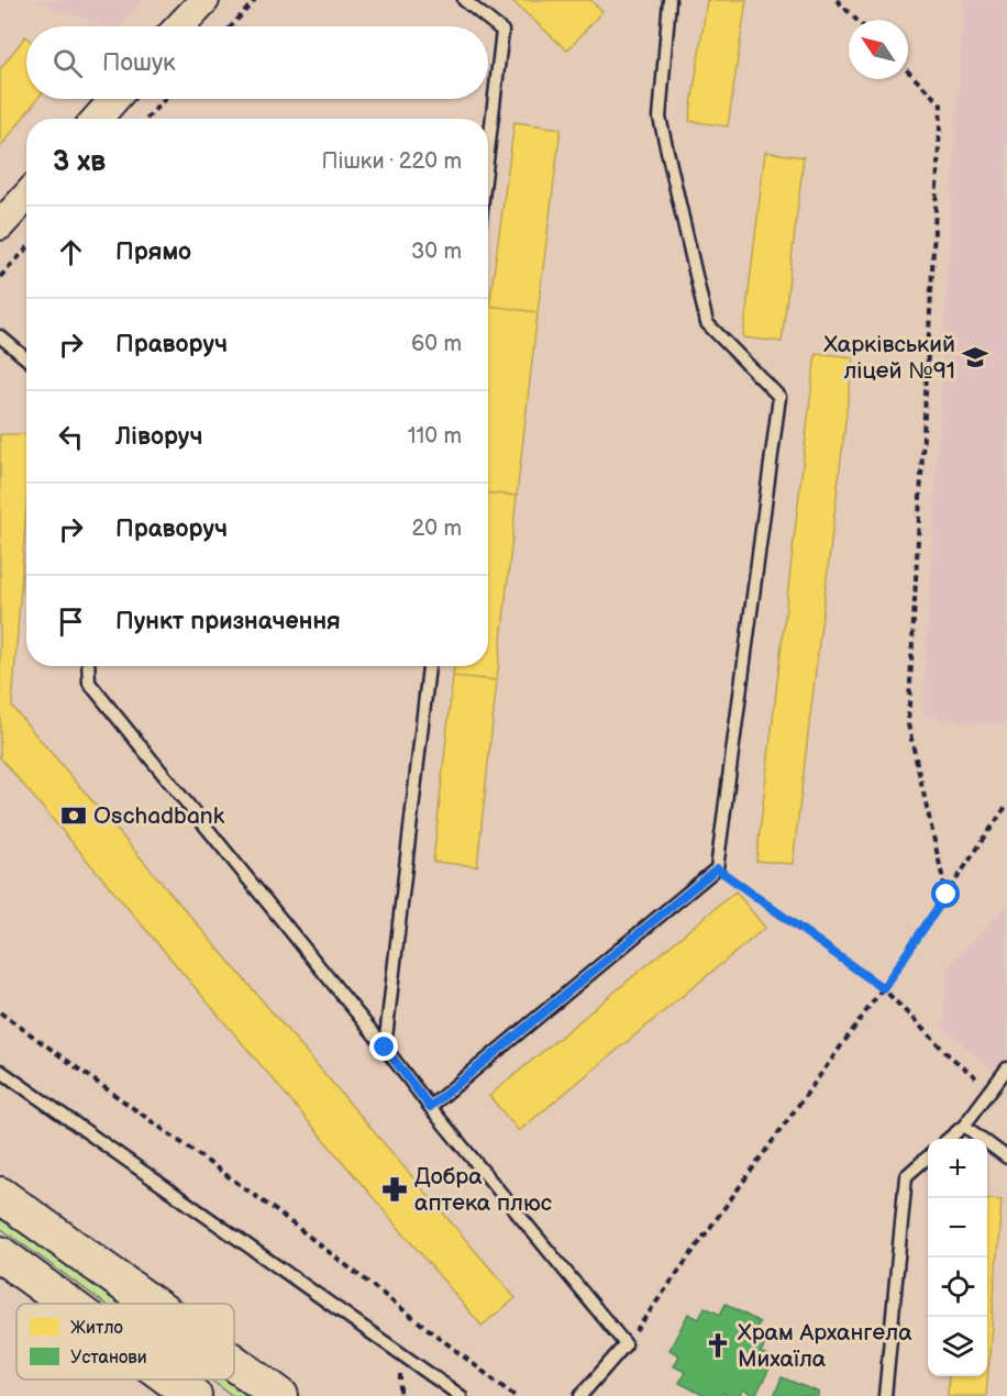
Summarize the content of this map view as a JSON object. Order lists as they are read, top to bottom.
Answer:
{
  "places": {
    "school or university": ["Харківський ліцей №91"],
    "bank": ["Oschadbank"],
    "pharmacy": ["Добра аптека плюс"],
    "church": ["Храм Архангела Михаїла"]
  },
  "legend": ["Житло", "Установи"],
  "north": "top left",
  "page": {
    "search": "Пошук",
    "heading": ["3 хв", "Пішки · 220 m"],
    "list": [
      ["Прямо", "30 m"],
      ["Праворуч", "60 m"],
      ["Ліворуч", "110 m"],
      ["Праворуч", "20 m"],
      "Пункт призначення"
    ],
    "map_buttons": ["+", "−"]
  }
}
